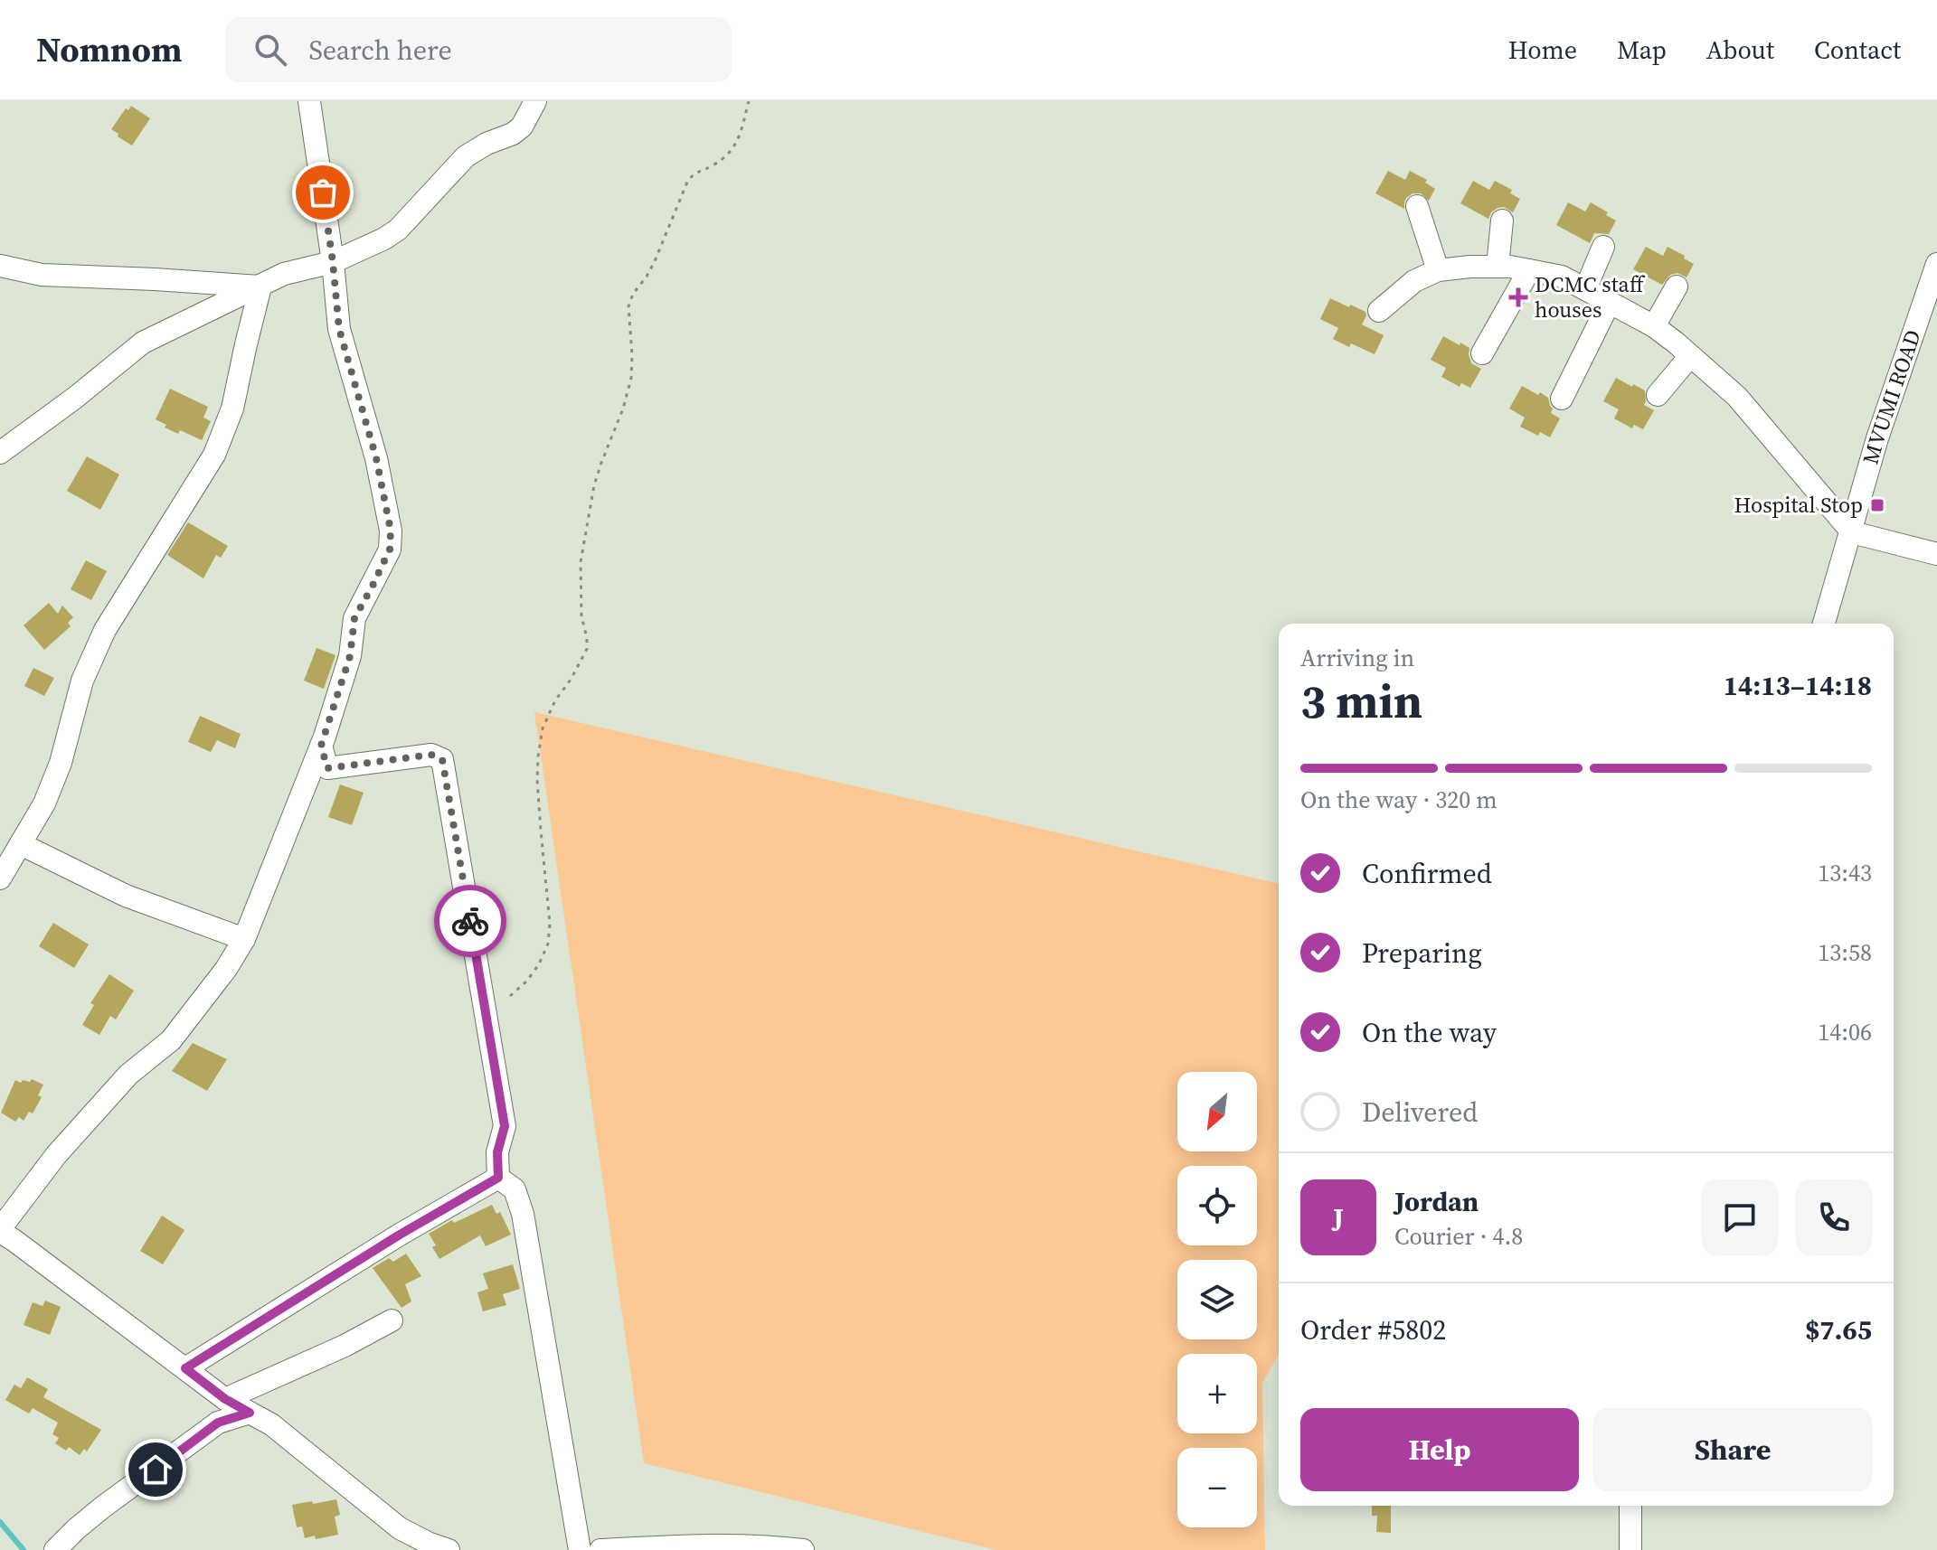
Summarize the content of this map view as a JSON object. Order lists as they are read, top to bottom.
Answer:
{
  "streets": {
    "street": ["MVUMI ROAD"]
  },
  "places": {
    "health": ["DCMC staff houses"],
    "transit": ["Hospital Stop"]
  },
  "north": "bottom left",
  "page": {
    "header": "Nomnom",
    "search": "Search here",
    "nav": [
      "Home",
      "Map",
      "About",
      "Contact"
    ],
    "heading": ["3 min", "Arriving in", "14:13–14:18"],
    "panel": [
      "Jordan",
      "Courier · 4.8",
      "Order #5802",
      "$7.65"
    ],
    "bar": "On the way · 320 m",
    "list": [
      ["Confirmed", "13:43"],
      ["Preparing", "13:58"],
      ["On the way", "14:06"],
      "Delivered"
    ],
    "map_buttons": ["+", "−"],
    "round": "J",
    "buttons": ["Help", "Share"]
  }
}
